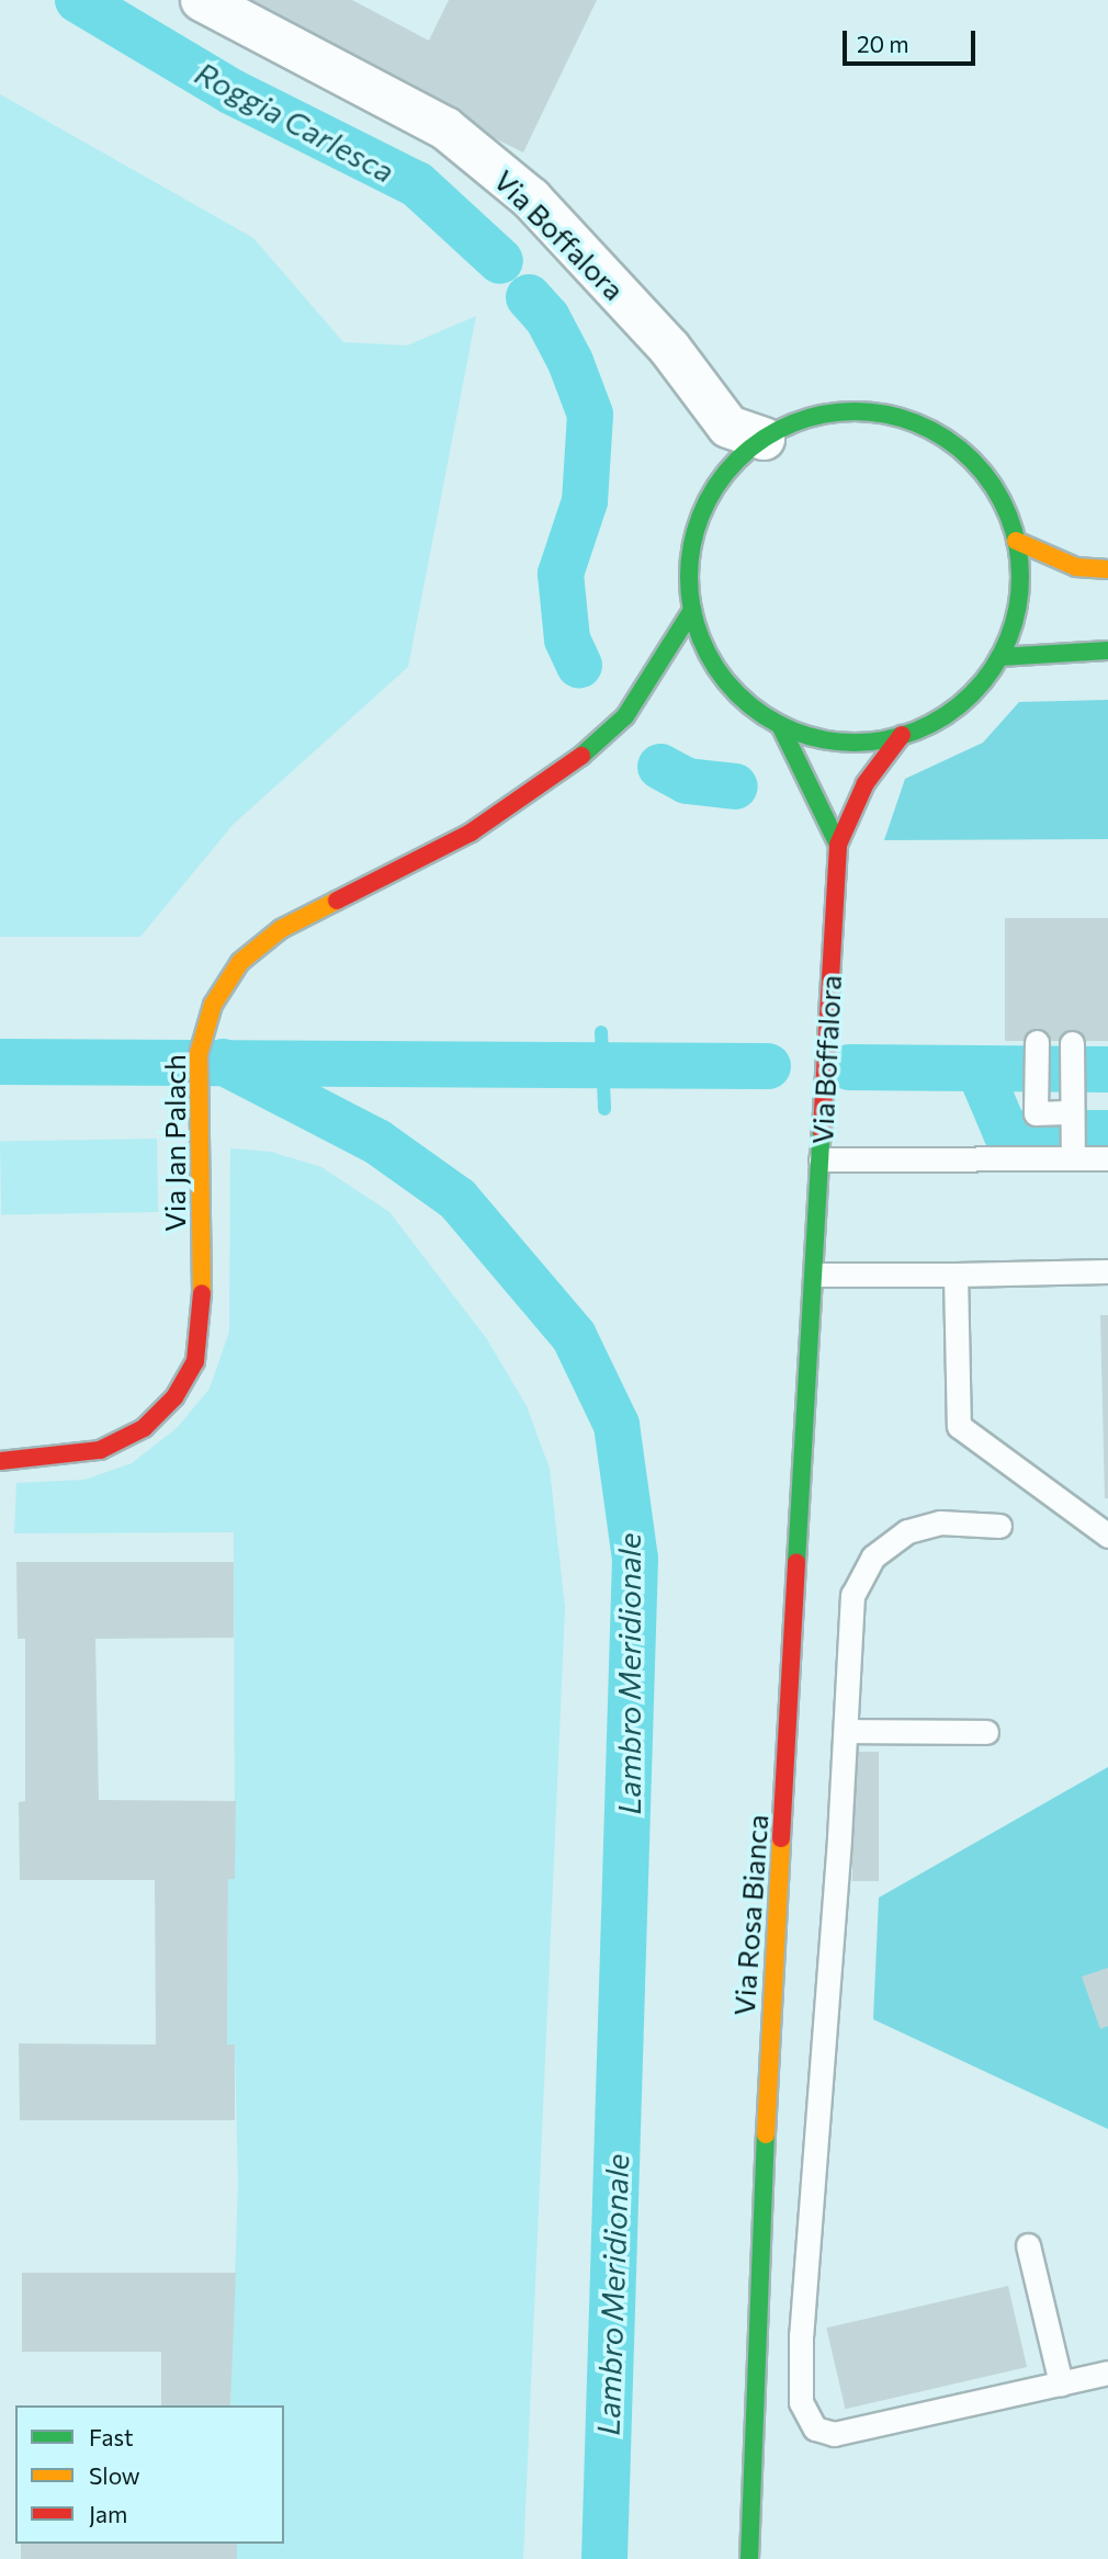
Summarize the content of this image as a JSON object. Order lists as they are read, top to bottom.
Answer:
{
  "streets": {
    "main road": ["Via Boffalora", "Via Jan Palach", "Via Rosa Bianca"]
  },
  "crossings": [
    ["Via Boffalora", "Via Jan Palach"],
    ["Via Boffalora", "Via Rosa Bianca"]
  ],
  "water": ["Roggia Carlesca", "Lambro Meridionale"],
  "legend": ["Fast", "Slow", "Jam"],
  "scale_bar": "20 m"
}
